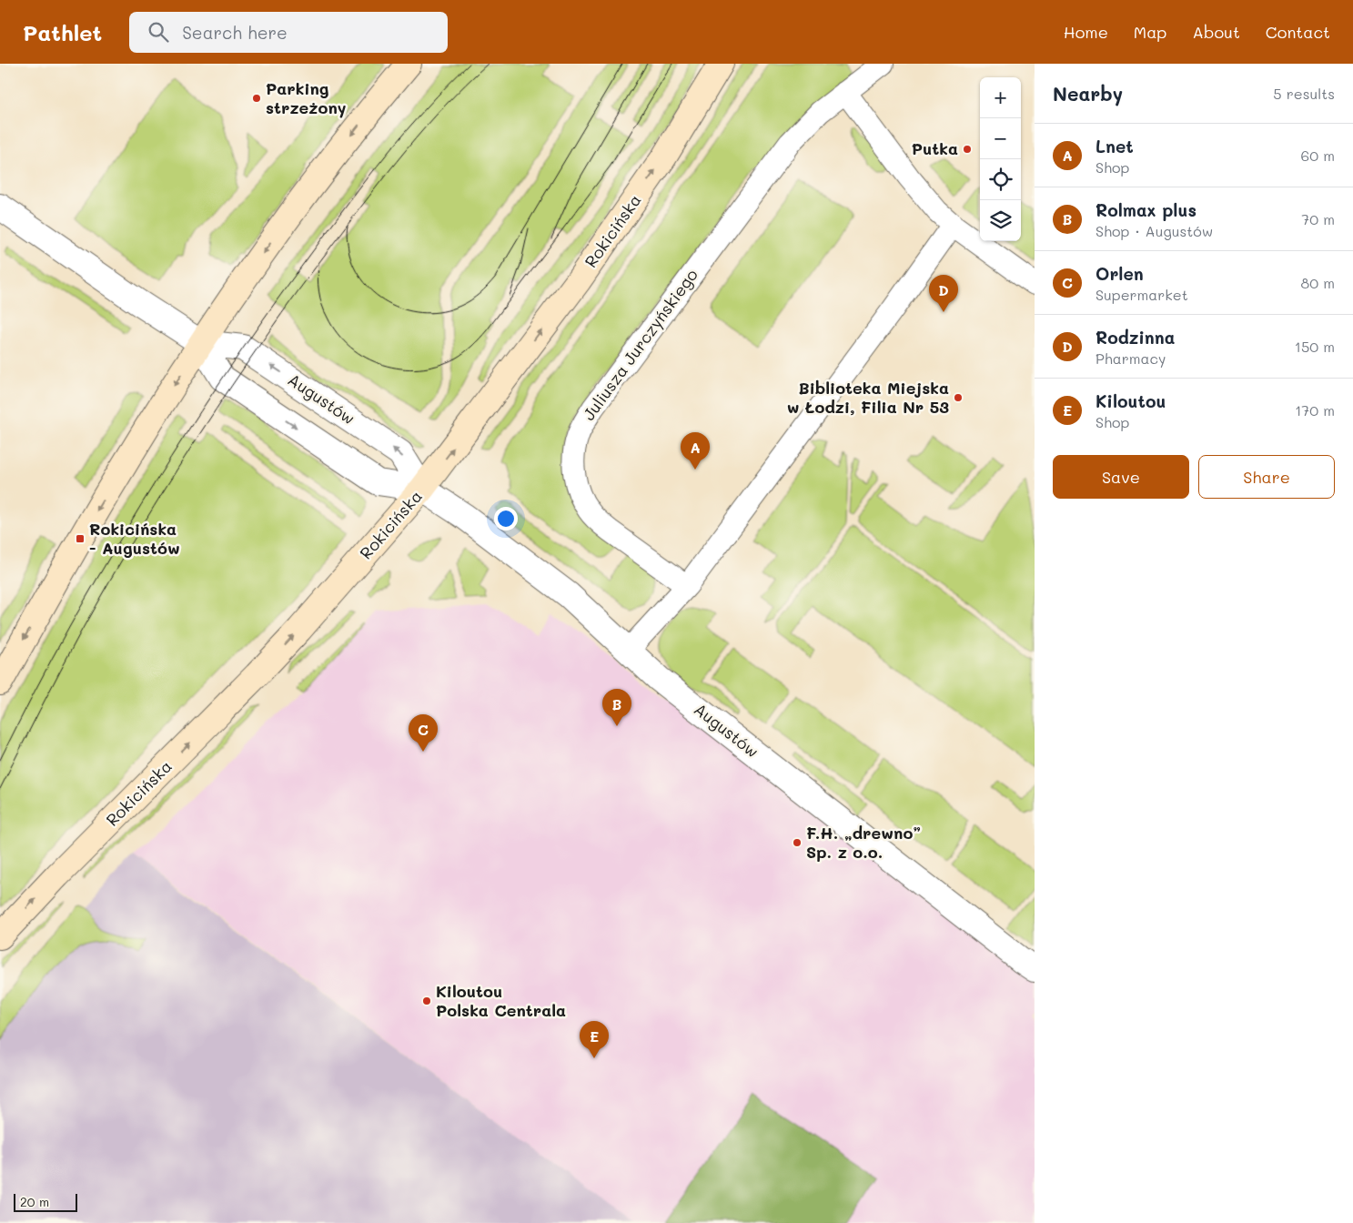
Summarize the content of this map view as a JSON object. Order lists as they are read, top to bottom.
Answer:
{
  "streets": {
    "main road": ["Rokicińska"],
    "street": ["Juliusza Jurczyńskiego", "Augustów"]
  },
  "crossings": [
    ["Rokicińska", "Augustów"]
  ],
  "one_way": ["Rokicińska"],
  "places": {
    "other": [
      "Parking strzeżony",
      "Putka",
      "Biblioteka Miejska w Łodzi, Filia Nr 53",
      "F.H. „drewno” Sp. z o.o.",
      "Kiloutou Polska Centrala"
    ],
    "transit": ["Rokicińska - Augustów"]
  },
  "scale_bar": "20 m",
  "page": {
    "header": "Pathlet",
    "search": "Search here",
    "nav": [
      "Home",
      "Map",
      "About",
      "Contact"
    ],
    "heading": ["Nearby", "5 results"],
    "map_buttons": ["+", "−"],
    "list": [
      {
        "mark": "A",
        "name": "Lnet",
        "note": "Shop",
        "value": "60 m"
      },
      {
        "mark": "B",
        "name": "Rolmax plus",
        "note": "Shop · Augustów",
        "value": "70 m"
      },
      {
        "mark": "C",
        "name": "Orlen",
        "note": "Supermarket",
        "value": "80 m"
      },
      {
        "mark": "D",
        "name": "Rodzinna",
        "note": "Pharmacy",
        "value": "150 m"
      },
      {
        "mark": "E",
        "name": "Kiloutou",
        "note": "Shop",
        "value": "170 m"
      }
    ],
    "pins": [
      "D",
      "A",
      "B",
      "C",
      "E"
    ],
    "buttons": ["Save", "Share"],
    "scale": "20 m"
  }
}
